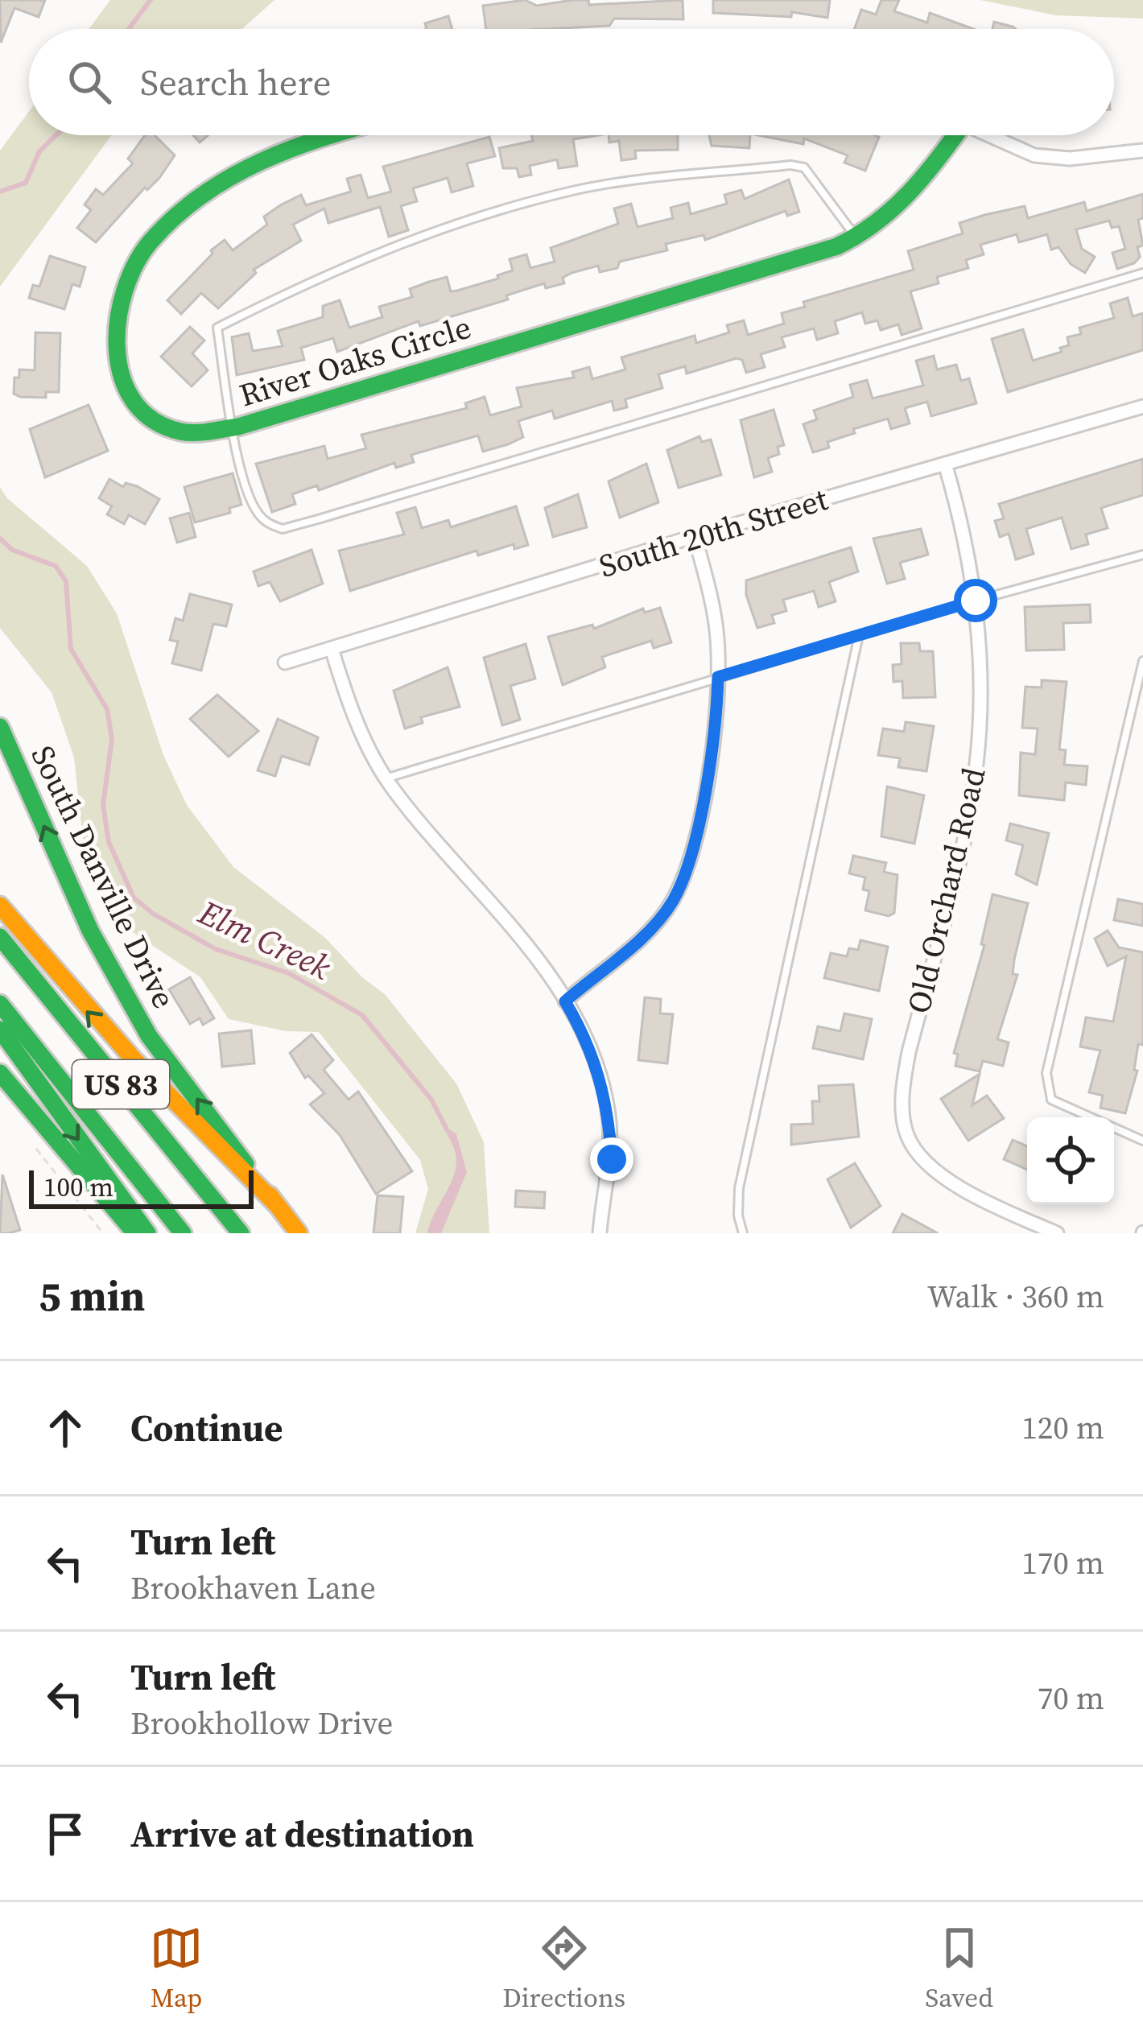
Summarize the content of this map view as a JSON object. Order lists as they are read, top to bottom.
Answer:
{
  "streets": {
    "main road": ["River Oaks Circle", "South Danville Drive", "US 83"],
    "street": ["South 20th Street", "Old Orchard Road"]
  },
  "crossings": [
    ["South 20th Street", "Old Orchard Road"]
  ],
  "water": ["Elm Creek"],
  "scale_bar": "100 m",
  "page": {
    "search": "Search here",
    "scale": "100 m",
    "heading": ["5 min", "Walk · 360 m"],
    "list": [
      ["Continue", "120 m"],
      ["Turn left", "Brookhaven Lane", "170 m"],
      ["Turn left", "Brookhollow Drive", "70 m"],
      "Arrive at destination"
    ],
    "nav": ["Map", "Directions", "Saved"]
  }
}
